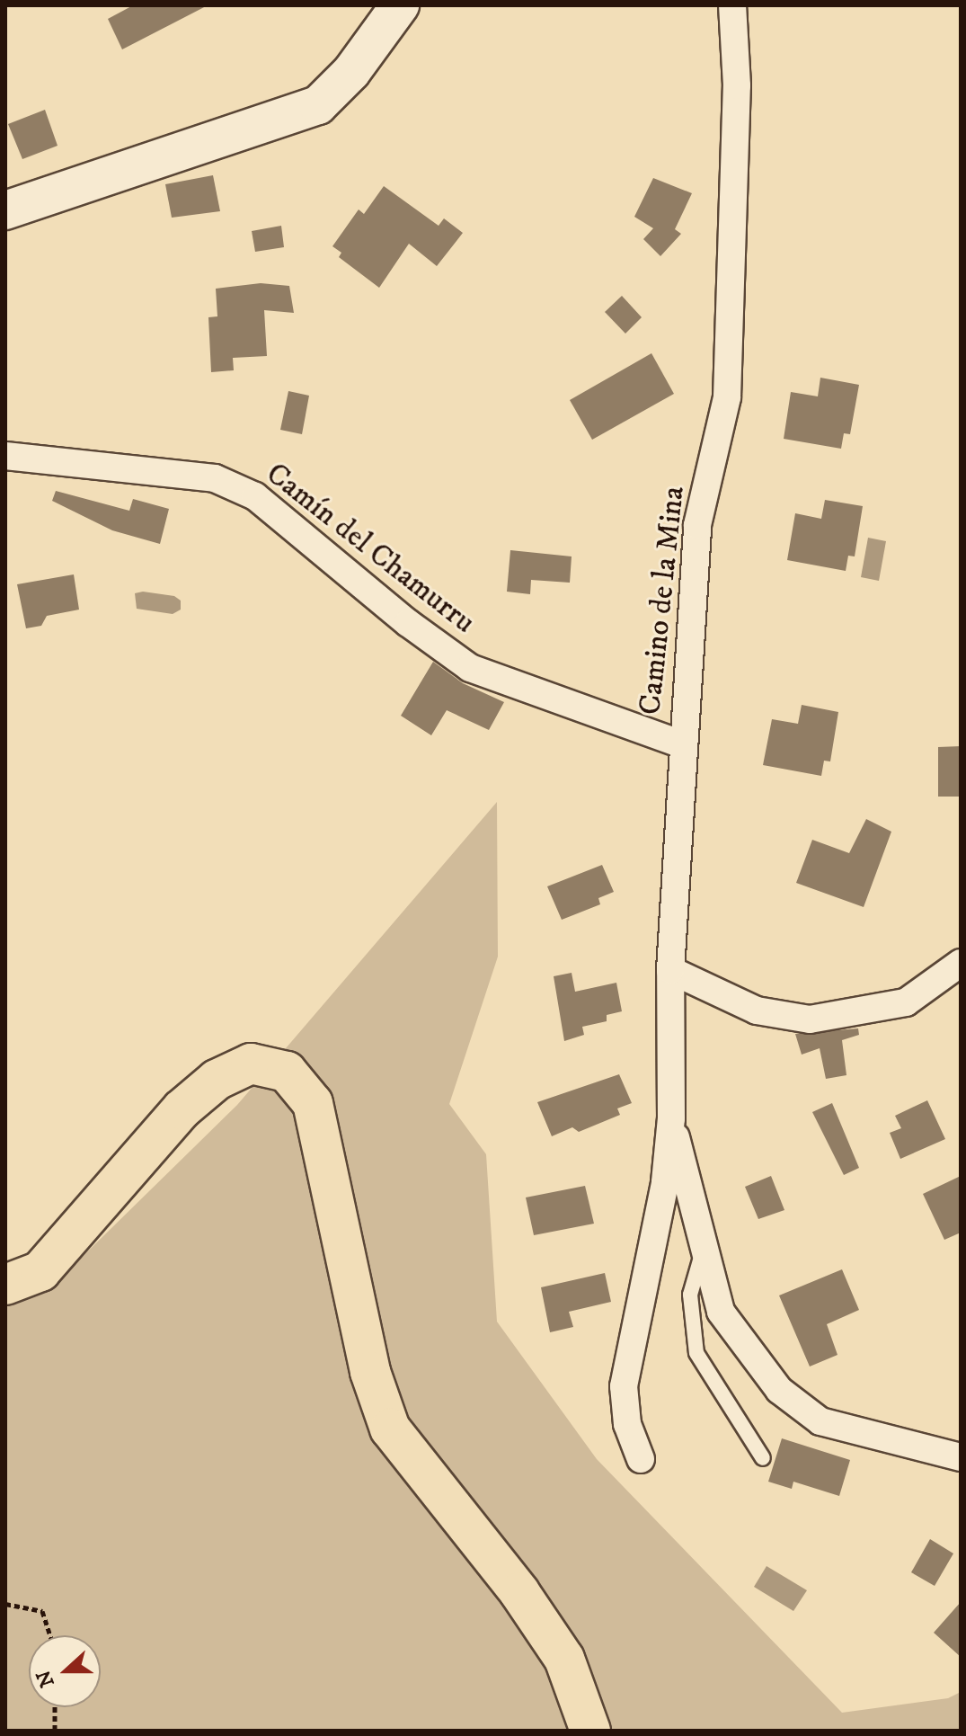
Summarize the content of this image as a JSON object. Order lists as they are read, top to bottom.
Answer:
{
  "streets": {
    "street": ["Camín del Chamurru", "Camino de la Mina"]
  },
  "crossings": [
    ["Camín del Chamurru", "Camino de la Mina"]
  ],
  "north": "left"
}
